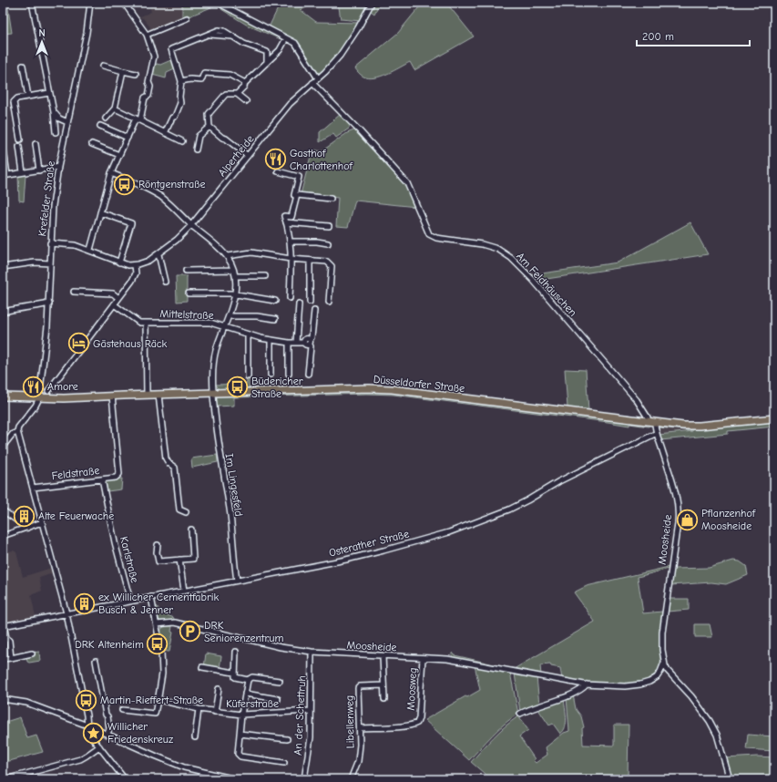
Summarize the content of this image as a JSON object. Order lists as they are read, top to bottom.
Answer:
{
  "streets": {
    "main road": ["Düsseldorfer Straße"],
    "street": [
      "Alperheide",
      "Krefelder Straße",
      "Am Feldhäuschen",
      "Mittelstraße",
      "Feldstraße",
      "Im Lingesfeld",
      "Moosheide",
      "Osterather Straße",
      "Karlstraße",
      "Moosweg",
      "Küferstraße",
      "An der Schettruh",
      "Libellenweg"
    ]
  },
  "crossings": [
    ["Alperheide", "Am Feldhäuschen"],
    ["Krefelder Straße", "Düsseldorfer Straße"],
    ["Am Feldhäuschen", "Düsseldorfer Straße"],
    ["Mittelstraße", "Düsseldorfer Straße"],
    ["Düsseldorfer Straße", "Feldstraße"],
    ["Düsseldorfer Straße", "Im Lingesfeld"],
    ["Düsseldorfer Straße", "Moosheide"],
    ["Feldstraße", "Karlstraße"],
    ["Im Lingesfeld", "Osterather Straße"],
    ["Moosheide", "Osterather Straße"],
    ["Moosheide", "Moosweg"],
    ["Moosheide", "An der Schettruh"],
    ["Osterather Straße", "Karlstraße"],
    ["Moosweg", "Libellenweg"],
    ["Küferstraße", "An der Schettruh"]
  ],
  "places": {
    "restaurant": ["Gasthof Charlottenhof", "Amore"],
    "bus stop": [
      "Röntgenstraße",
      "Büdericher Straße",
      "DRK Altenheim",
      "Martin-Rieffert-Straße"
    ],
    "hotel": ["Gästehaus Räck"],
    "building": ["Alte Feuerwache", "ex Willicher Cementfabrik Busch & Jenner"],
    "shop": ["Pflanzenhof Moosheide"],
    "parking": ["DRK Seniorenzentrum"],
    "place": ["Willicher Friedenskreuz"]
  },
  "scale_bar": "200 m",
  "north": "top"
}
